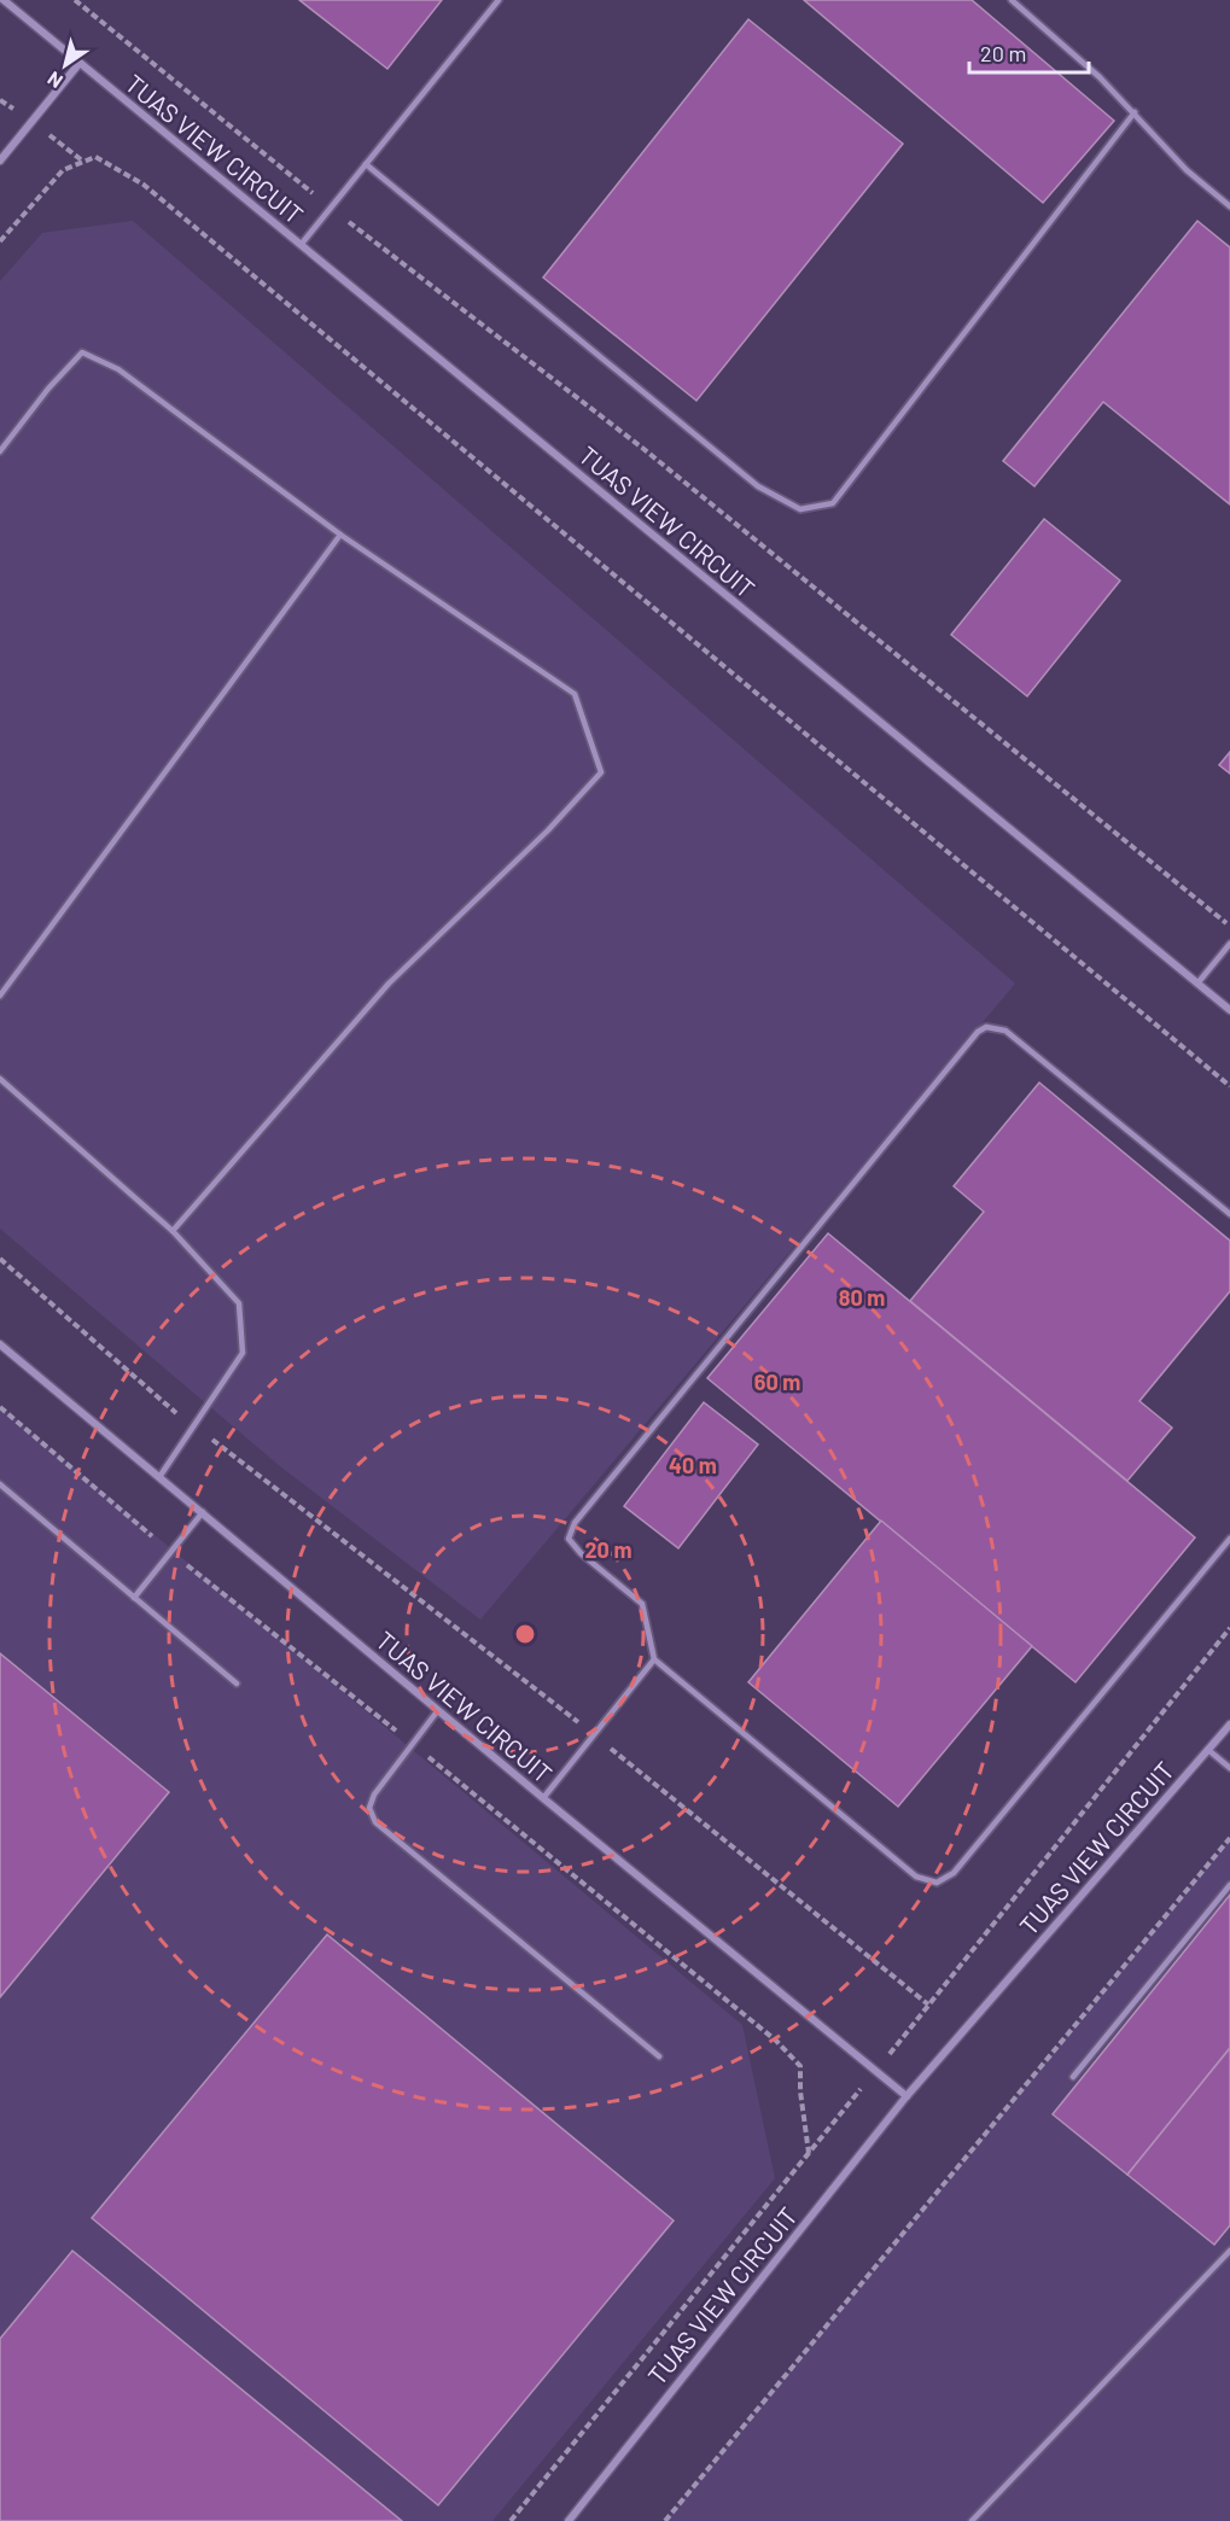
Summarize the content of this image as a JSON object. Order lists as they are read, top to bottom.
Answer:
{
  "streets": {
    "street": ["TUAS VIEW CIRCUIT"]
  },
  "scale_bar": "20 m",
  "north": "bottom left",
  "rings": [
    "80 m",
    "60 m",
    "40 m",
    "20 m"
  ]
}
